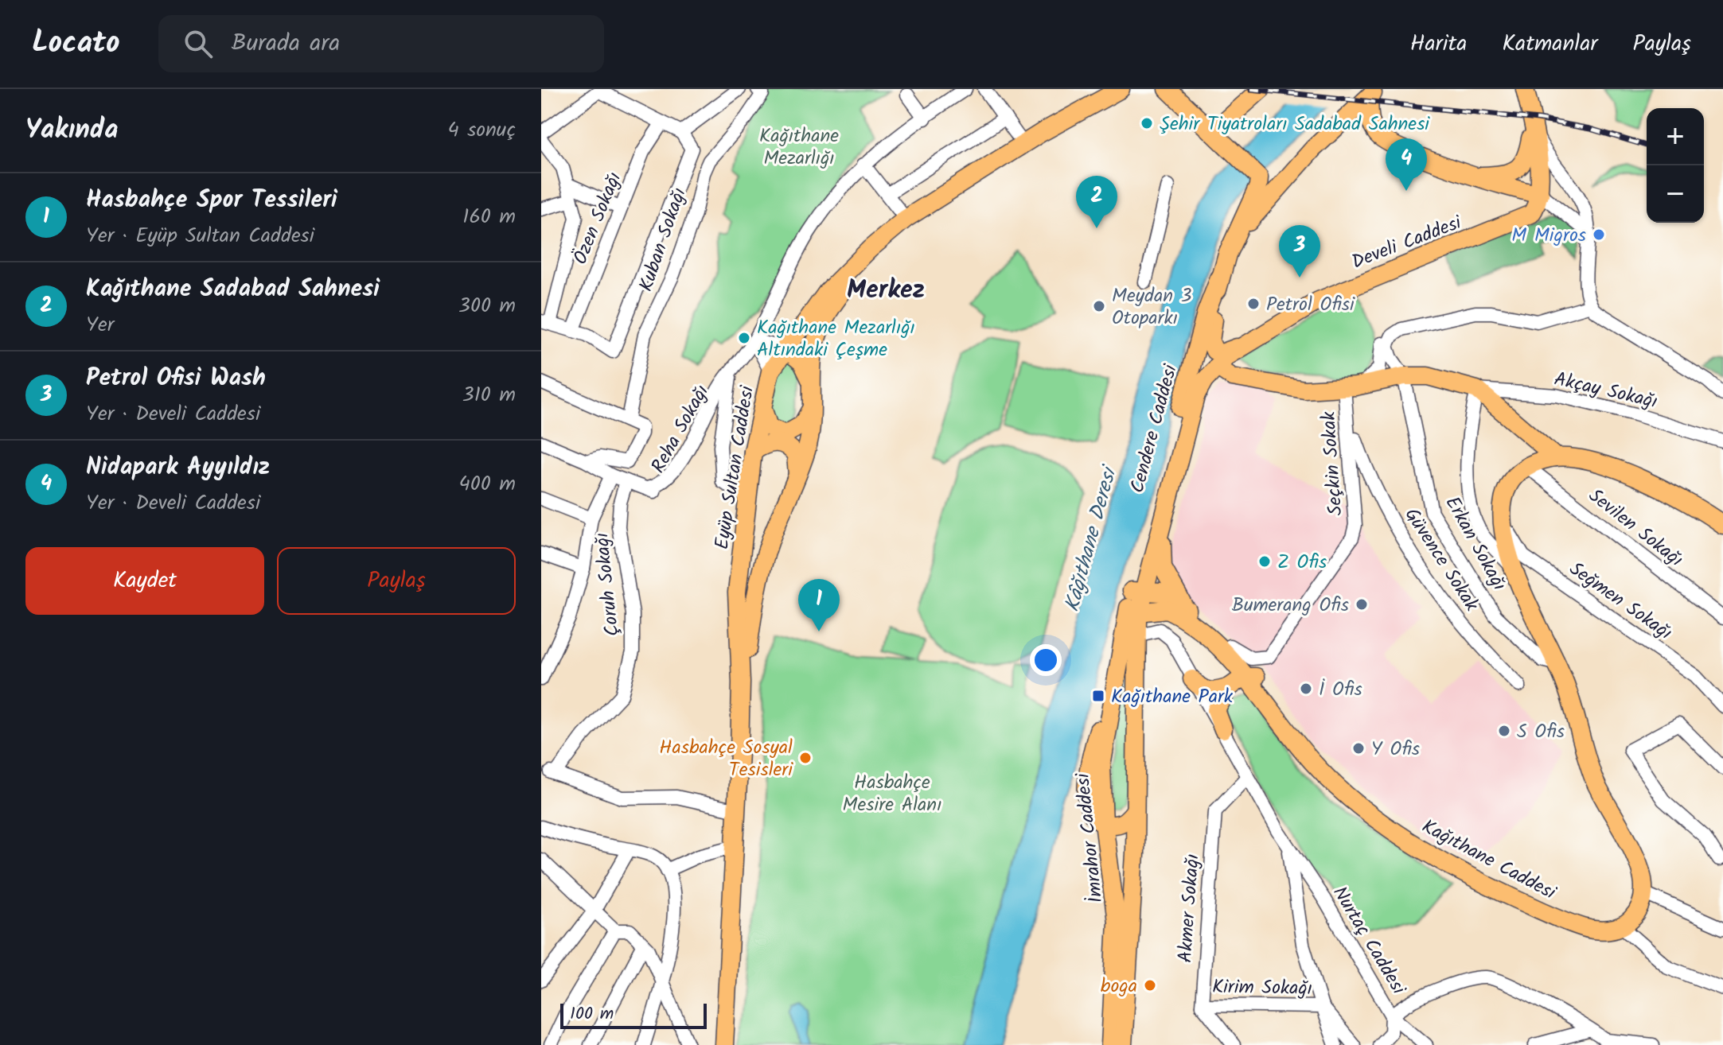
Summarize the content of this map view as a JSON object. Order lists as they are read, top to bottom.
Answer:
{
  "streets": {
    "main road": [
      "Develi Caddesi",
      "Cendere Caddesi",
      "Eyüp Sultan Caddesi",
      "İmrahor Caddesi",
      "Kağıthane Caddesi"
    ],
    "street": [
      "Özen Sokağı",
      "Kuban Sokağı",
      "Akçay Sokağı",
      "Reha Sokağı",
      "Seçkin Sokak",
      "Sevilen Sokağı",
      "Erkan Sokağı",
      "Güvence Sokak",
      "Çoruh Sokağı",
      "Seğmen Sokağı",
      "Akmer Sokağı",
      "Nurtaç Caddesi",
      "Kirim Sokağı"
    ]
  },
  "crossings": [
    ["Develi Caddesi", "Cendere Caddesi"],
    ["Reha Sokağı", "Çoruh Sokağı"],
    ["Cendere Caddesi", "İmrahor Caddesi"],
    ["Cendere Caddesi", "Kağıthane Caddesi"],
    ["Seçkin Sokak", "Güvence Sokak"],
    ["Seçkin Sokak", "Kağıthane Caddesi"],
    ["Eyüp Sultan Caddesi", "Çoruh Sokağı"],
    ["İmrahor Caddesi", "Kağıthane Caddesi"],
    ["İmrahor Caddesi", "Nurtaç Caddesi"],
    ["Akmer Sokağı", "Nurtaç Caddesi"],
    ["Akmer Sokağı", "Kirim Sokağı"]
  ],
  "districts": ["Merkez"],
  "water": ["Kâğıthane Deresi"],
  "parks": ["Kağıthane Mezarlığı", "Hasbahçe Mesire Alanı"],
  "places": {
    "other": [
      "Şehir Tiyatroları Sadabad Sahnesi",
      "M Migros",
      "Petrol Ofisi",
      "Meydan 3 Otoparkı",
      "Kağıthane Mezarlığı Altındaki Çeşme",
      "Z Ofis",
      "Bumerang Ofis",
      "İ Ofis",
      "S Ofis",
      "Y Ofis",
      "Hasbahçe Sosyal Tesisleri",
      "boga"
    ],
    "transit": ["Kağıthane Park"]
  },
  "scale_bar": "100 m",
  "page": {
    "header": "Locato",
    "search": "Burada ara",
    "nav": ["Harita", "Katmanlar", "Paylaş"],
    "heading": ["Yakında", "4 sonuç"],
    "map_buttons": ["+", "−"],
    "pins": [
      "4",
      "2",
      "3",
      "1"
    ],
    "list": [
      {
        "mark": "1",
        "name": "Hasbahçe Spor Tessileri",
        "note": "Yer · Eyüp Sultan Caddesi",
        "value": "160 m"
      },
      {
        "mark": "2",
        "name": "Kağıthane Sadabad Sahnesi",
        "note": "Yer",
        "value": "300 m"
      },
      {
        "mark": "3",
        "name": "Petrol Ofisi Wash",
        "note": "Yer · Develi Caddesi",
        "value": "310 m"
      },
      {
        "mark": "4",
        "name": "Nidapark Ayyıldız",
        "note": "Yer · Develi Caddesi",
        "value": "400 m"
      }
    ],
    "buttons": ["Kaydet", "Paylaş"],
    "scale": "100 m"
  }
}
